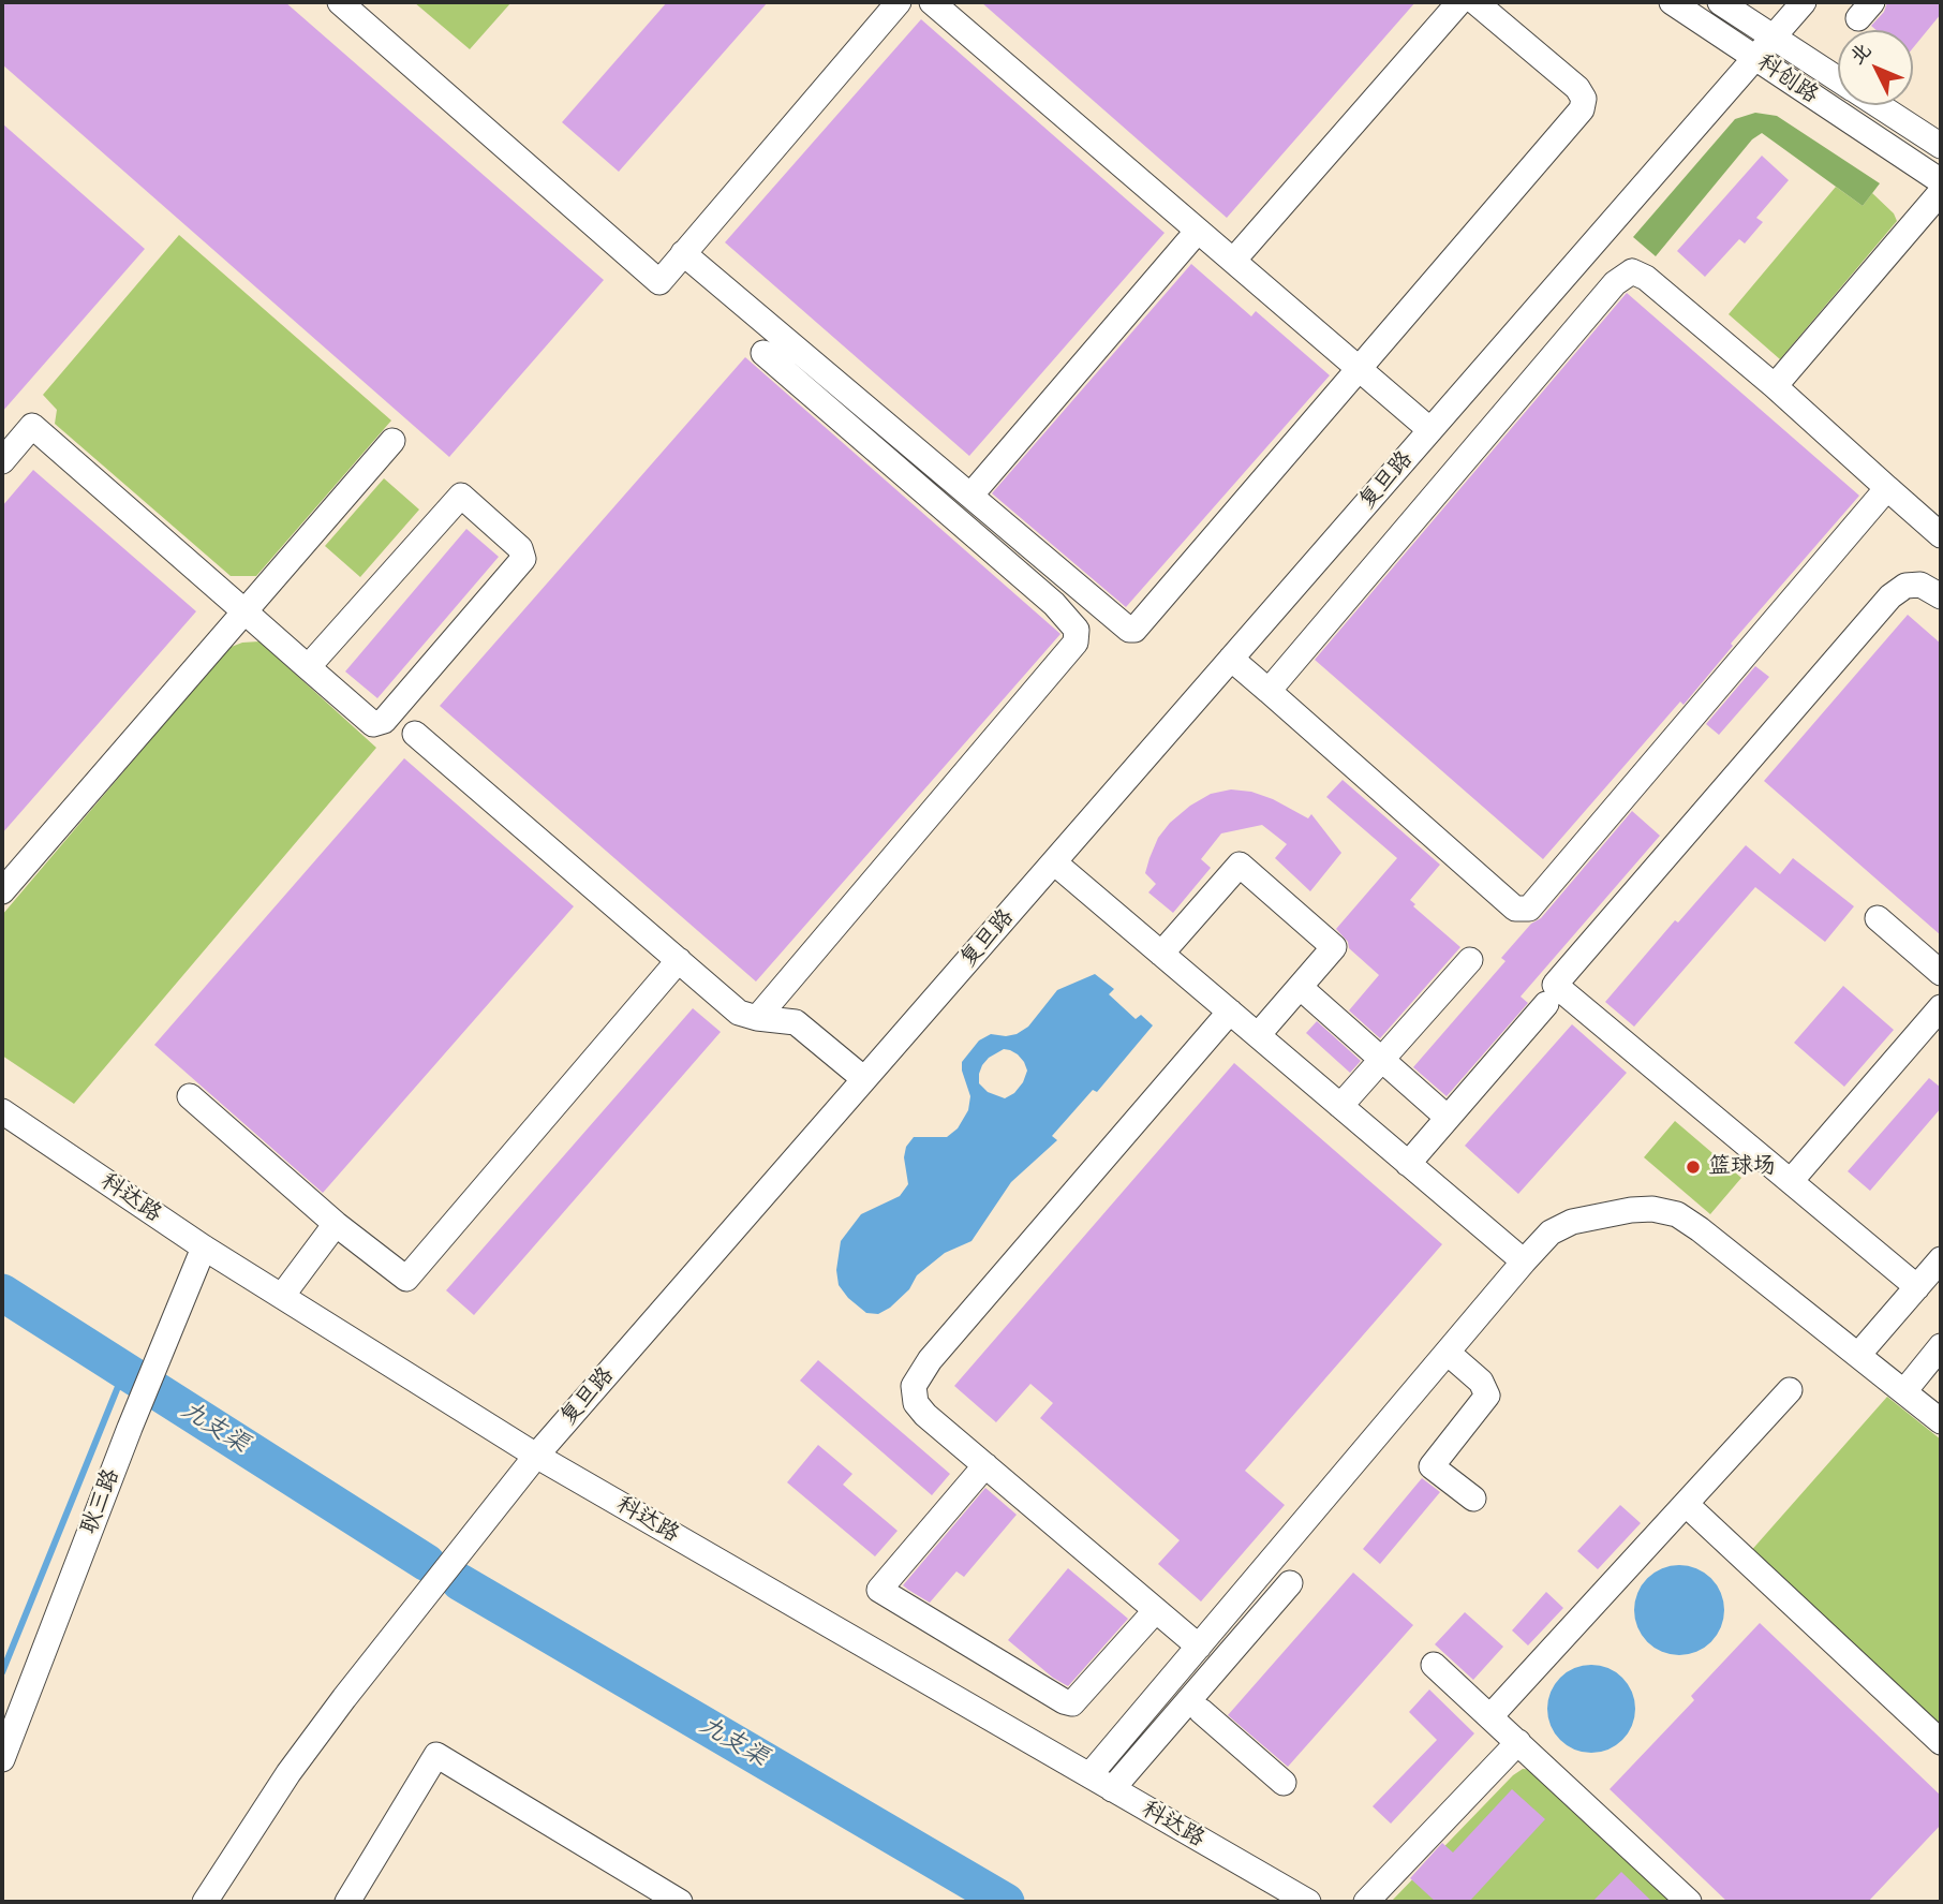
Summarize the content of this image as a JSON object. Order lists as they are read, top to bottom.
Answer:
{
  "streets": {
    "street": [
      "科创路",
      "复旦路",
      "科达路",
      "耿三路"
    ]
  },
  "crossings": [
    ["科创路", "复旦路"],
    ["复旦路", "科达路"],
    ["科达路", "耿三路"]
  ],
  "water": ["九支渠"],
  "places": ["篮球场"],
  "north": "top left"
}
